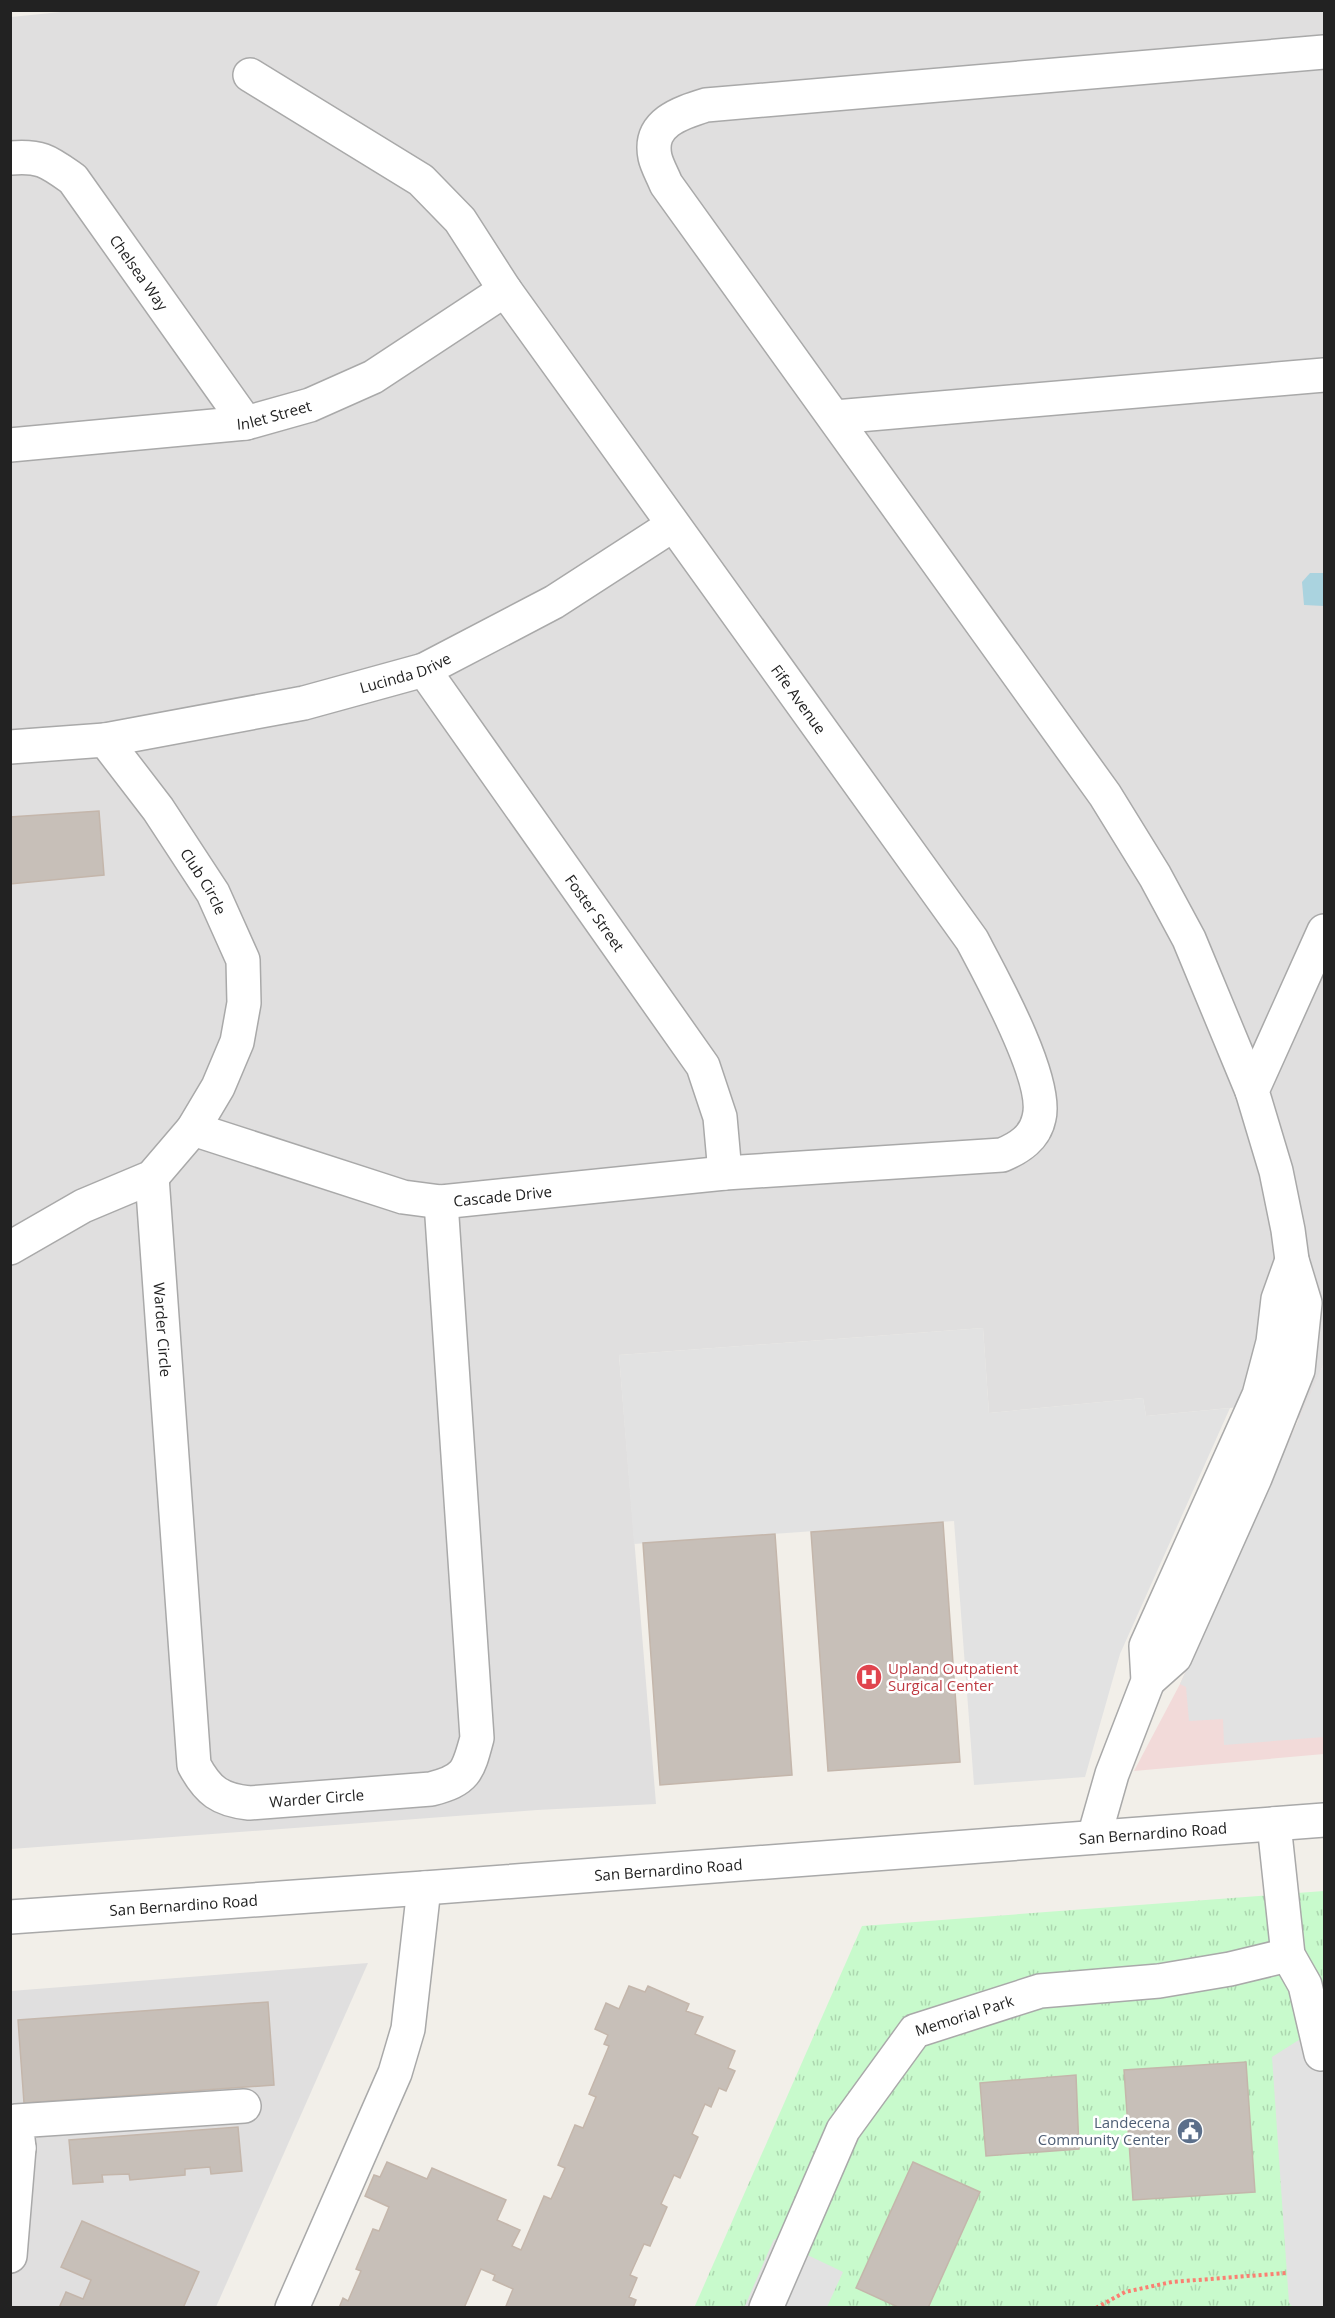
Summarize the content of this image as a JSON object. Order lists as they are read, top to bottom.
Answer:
{
  "streets": {
    "street": [
      "Chelsea Way",
      "Inlet Street",
      "Lucinda Drive",
      "Fife Avenue",
      "Club Circle",
      "Foster Street",
      "Cascade Drive",
      "Warder Circle",
      "San Bernardino Road",
      "Memorial Park"
    ]
  },
  "crossings": [
    ["Chelsea Way", "Inlet Street"],
    ["Inlet Street", "Fife Avenue"],
    ["Lucinda Drive", "Fife Avenue"],
    ["Lucinda Drive", "Club Circle"],
    ["Lucinda Drive", "Foster Street"],
    ["Fife Avenue", "Cascade Drive"],
    ["Club Circle", "Cascade Drive"],
    ["Foster Street", "Cascade Drive"],
    ["Cascade Drive", "Warder Circle"]
  ],
  "places": {
    "hospital": ["Upland Outpatient Surgical Center"],
    "public building": ["Landecena Community Center"]
  }
}
